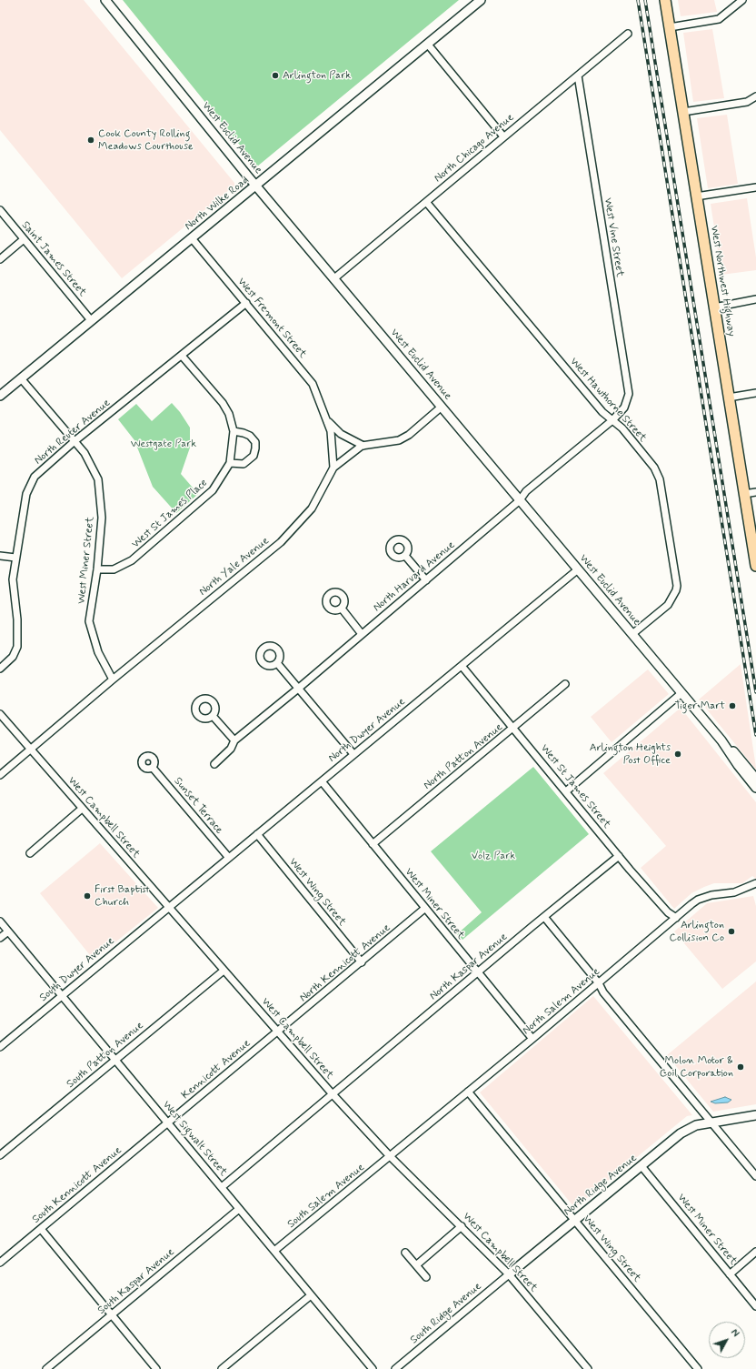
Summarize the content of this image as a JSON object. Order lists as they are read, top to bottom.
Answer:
{
  "streets": {
    "main road": [
      "West Euclid Avenue",
      "North Wilke Road",
      "West Northwest Highway",
      "North Ridge Avenue"
    ],
    "street": [
      "North Chicago Avenue",
      "West Vine Street",
      "Saint James Street",
      "West Fremont Street",
      "West Hawthorne Street",
      "North Reuter Avenue",
      "West St James Place",
      "West Miner Street",
      "North Yale Avenue",
      "North Harvard Avenue",
      "North Dwyer Avenue",
      "North Patton Avenue",
      "West St James Street",
      "Sunset Terrace",
      "West Campbell Street",
      "West Wing Street",
      "North Kennicott Avenue",
      "North Kaspar Avenue",
      "South Dwyer Avenue",
      "North Salem Avenue",
      "South Patton Avenue",
      "Kennicott Avenue",
      "West Sigwalt Street",
      "South Kennicott Avenue",
      "South Salem Avenue",
      "South Kaspar Avenue",
      "South Ridge Avenue"
    ]
  },
  "crossings": [
    ["West Euclid Avenue", "North Chicago Avenue"],
    ["West Euclid Avenue", "North Wilke Road"],
    ["West Euclid Avenue", "West Hawthorne Street"],
    ["West Euclid Avenue", "North Yale Avenue"],
    ["West Euclid Avenue", "North Harvard Avenue"],
    ["West Euclid Avenue", "North Dwyer Avenue"],
    ["North Chicago Avenue", "West Vine Street"],
    ["North Chicago Avenue", "West Hawthorne Street"],
    ["North Wilke Road", "Saint James Street"],
    ["North Wilke Road", "West Fremont Street"],
    ["North Wilke Road", "West Miner Street"],
    ["West Vine Street", "North Harvard Avenue"],
    ["West Fremont Street", "North Reuter Avenue"],
    ["West Fremont Street", "North Yale Avenue"],
    ["West Hawthorne Street", "North Harvard Avenue"],
    ["North Reuter Avenue", "West St James Place"],
    ["North Reuter Avenue", "West Miner Street"],
    ["West St James Place", "West Miner Street"],
    ["West Miner Street", "North Yale Avenue"],
    ["West Miner Street", "North Dwyer Avenue"],
    ["West Miner Street", "North Patton Avenue"],
    ["West Miner Street", "North Kennicott Avenue"],
    ["West Miner Street", "North Kaspar Avenue"],
    ["West Miner Street", "North Salem Avenue"],
    ["West Miner Street", "North Ridge Avenue"],
    ["North Yale Avenue", "West Campbell Street"],
    ["North Dwyer Avenue", "West St James Street"],
    ["North Dwyer Avenue", "Sunset Terrace"],
    ["North Dwyer Avenue", "West Campbell Street"],
    ["North Dwyer Avenue", "West Wing Street"],
    ["North Dwyer Avenue", "South Dwyer Avenue"],
    ["North Patton Avenue", "West St James Street"],
    ["West St James Street", "North Kaspar Avenue"],
    ["West St James Street", "North Salem Avenue"],
    ["West Campbell Street", "North Kennicott Avenue"],
    ["West Campbell Street", "North Kaspar Avenue"],
    ["West Campbell Street", "South Dwyer Avenue"],
    ["West Campbell Street", "North Salem Avenue"],
    ["West Campbell Street", "South Patton Avenue"],
    ["West Campbell Street", "Kennicott Avenue"],
    ["West Campbell Street", "North Ridge Avenue"],
    ["West Campbell Street", "South Salem Avenue"],
    ["West Campbell Street", "South Ridge Avenue"],
    ["West Wing Street", "North Kennicott Avenue"],
    ["West Wing Street", "North Salem Avenue"],
    ["West Wing Street", "North Ridge Avenue"],
    ["North Kennicott Avenue", "Kennicott Avenue"],
    ["South Dwyer Avenue", "West Sigwalt Street"],
    ["North Salem Avenue", "South Salem Avenue"],
    ["South Patton Avenue", "West Sigwalt Street"],
    ["Kennicott Avenue", "West Sigwalt Street"],
    ["Kennicott Avenue", "South Kennicott Avenue"],
    ["West Sigwalt Street", "South Kennicott Avenue"],
    ["West Sigwalt Street", "South Salem Avenue"],
    ["West Sigwalt Street", "South Kaspar Avenue"],
    ["North Ridge Avenue", "South Ridge Avenue"]
  ],
  "parks": ["Westgate Park", "Volz Park"],
  "places": [
    "Arlington Park",
    "Cook County Rolling Meadows Courthouse",
    "Tiger Mart",
    "Arlington Heights Post Office",
    "First Baptist Church",
    "Arlington Collision Co",
    "Molon Motor & Coil Corporation"
  ],
  "north": "top right"
}
